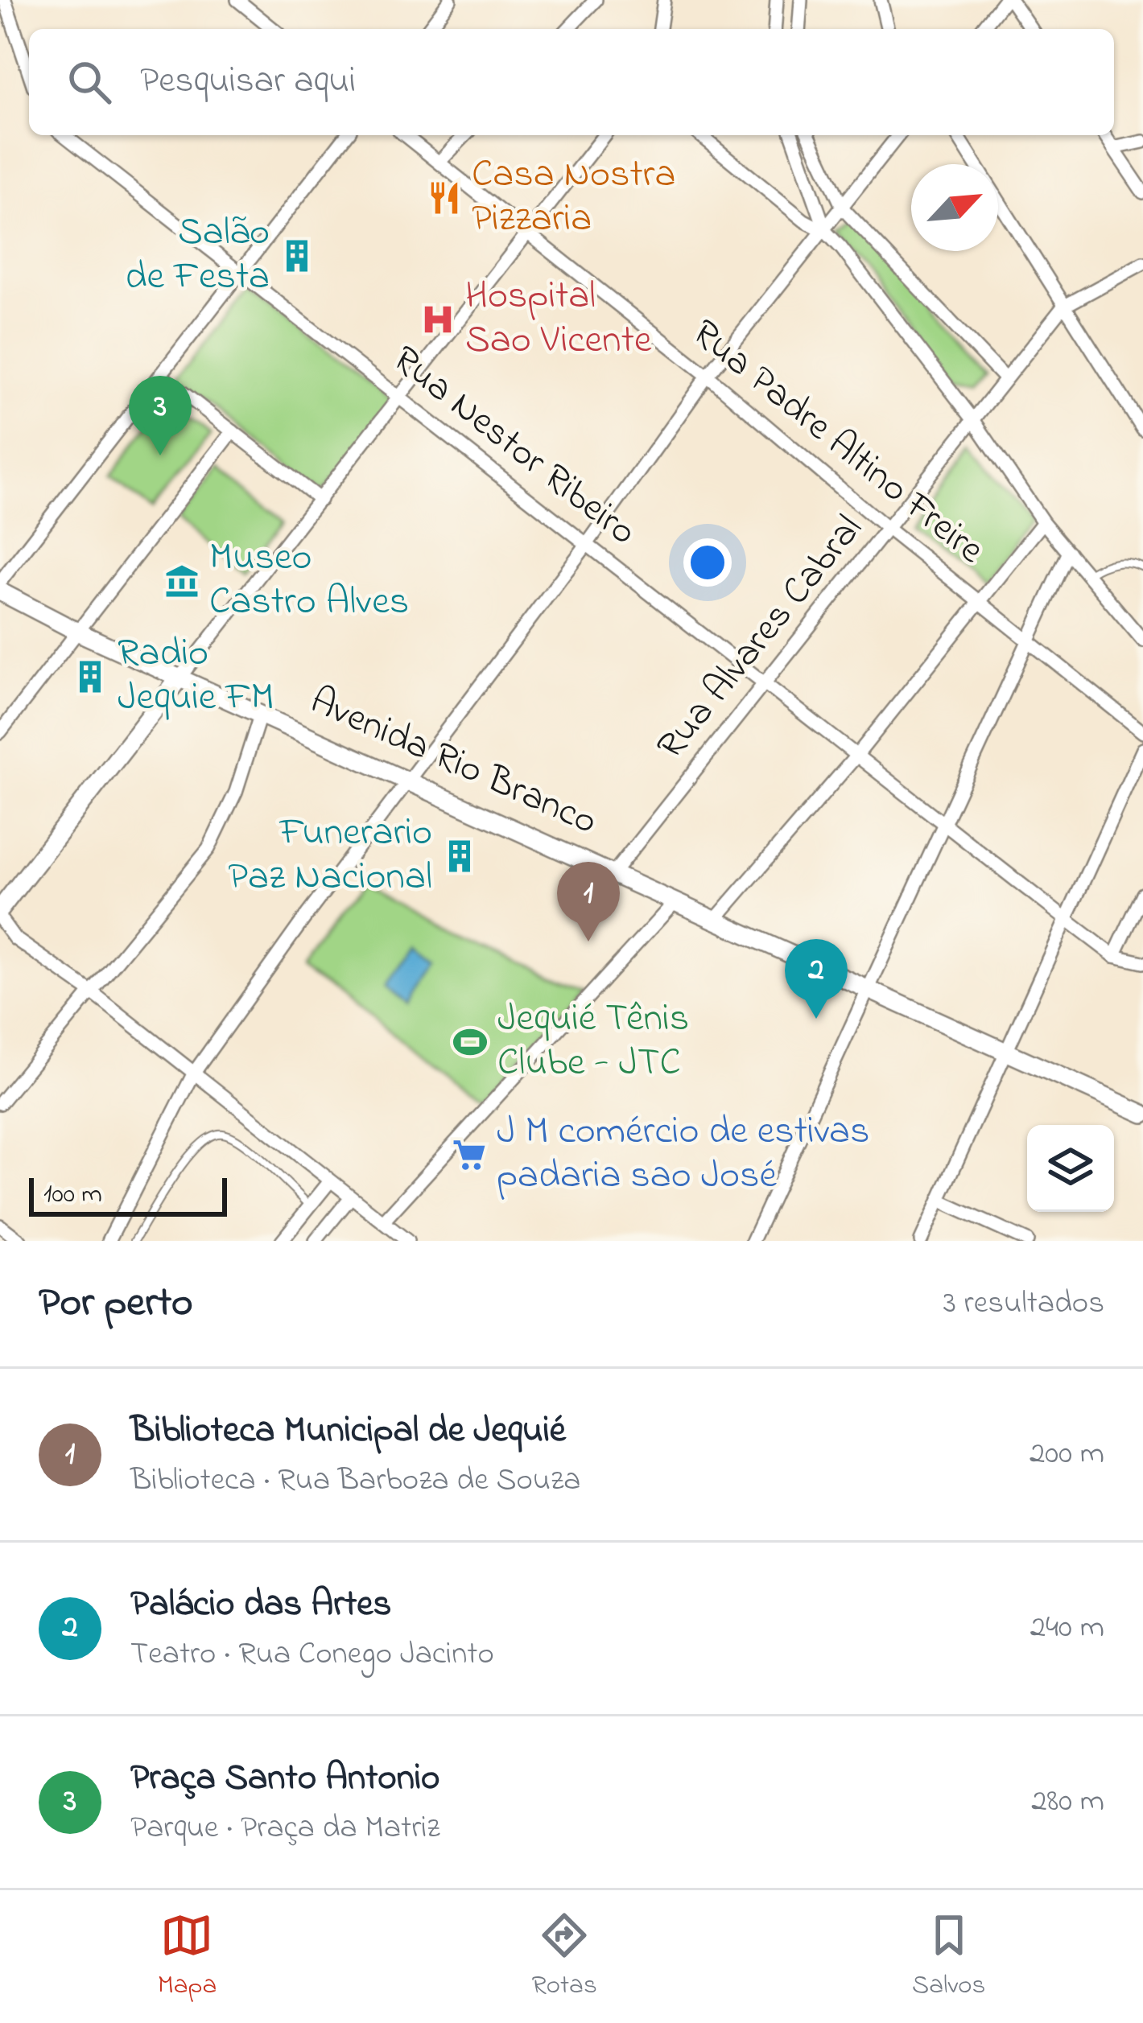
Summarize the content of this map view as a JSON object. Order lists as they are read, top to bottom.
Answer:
{
  "streets": {
    "main road": ["Avenida Rio Branco"],
    "street": ["Rua Padre Altino Freire", "Rua Nestor Ribeiro", "Rua Alvares Cabral"]
  },
  "crossings": [
    ["Rua Padre Altino Freire", "Rua Alvares Cabral"],
    ["Rua Nestor Ribeiro", "Rua Alvares Cabral"],
    ["Rua Alvares Cabral", "Avenida Rio Branco"]
  ],
  "places": {
    "restaurant": ["Casa Nostra Pizzaria"],
    "building": ["Salão de Festa", "Radio Jequie FM", "Funerario Paz Nacional"],
    "hospital": ["Hospital Sao Vicente"],
    "museum": ["Museo Castro Alves"],
    "sports": ["Jequié Tênis Clube - JTC"],
    "supermarket": ["J M comércio de estivas padaria sao José"]
  },
  "scale_bar": "100 m",
  "north": "top right",
  "page": {
    "search": "Pesquisar aqui",
    "pins": ["3", "1", "2"],
    "scale": "100 m",
    "heading": ["Por perto", "3 resultados"],
    "list": [
      {
        "mark": "1",
        "name": "Biblioteca Municipal de Jequié",
        "note": "Biblioteca · Rua Barboza de Souza",
        "value": "200 m"
      },
      {
        "mark": "2",
        "name": "Palácio das Artes",
        "note": "Teatro · Rua Conego Jacinto",
        "value": "240 m"
      },
      {
        "mark": "3",
        "name": "Praça Santo Antonio",
        "note": "Parque · Praça da Matriz",
        "value": "280 m"
      }
    ],
    "nav": ["Mapa", "Rotas", "Salvos"]
  }
}
